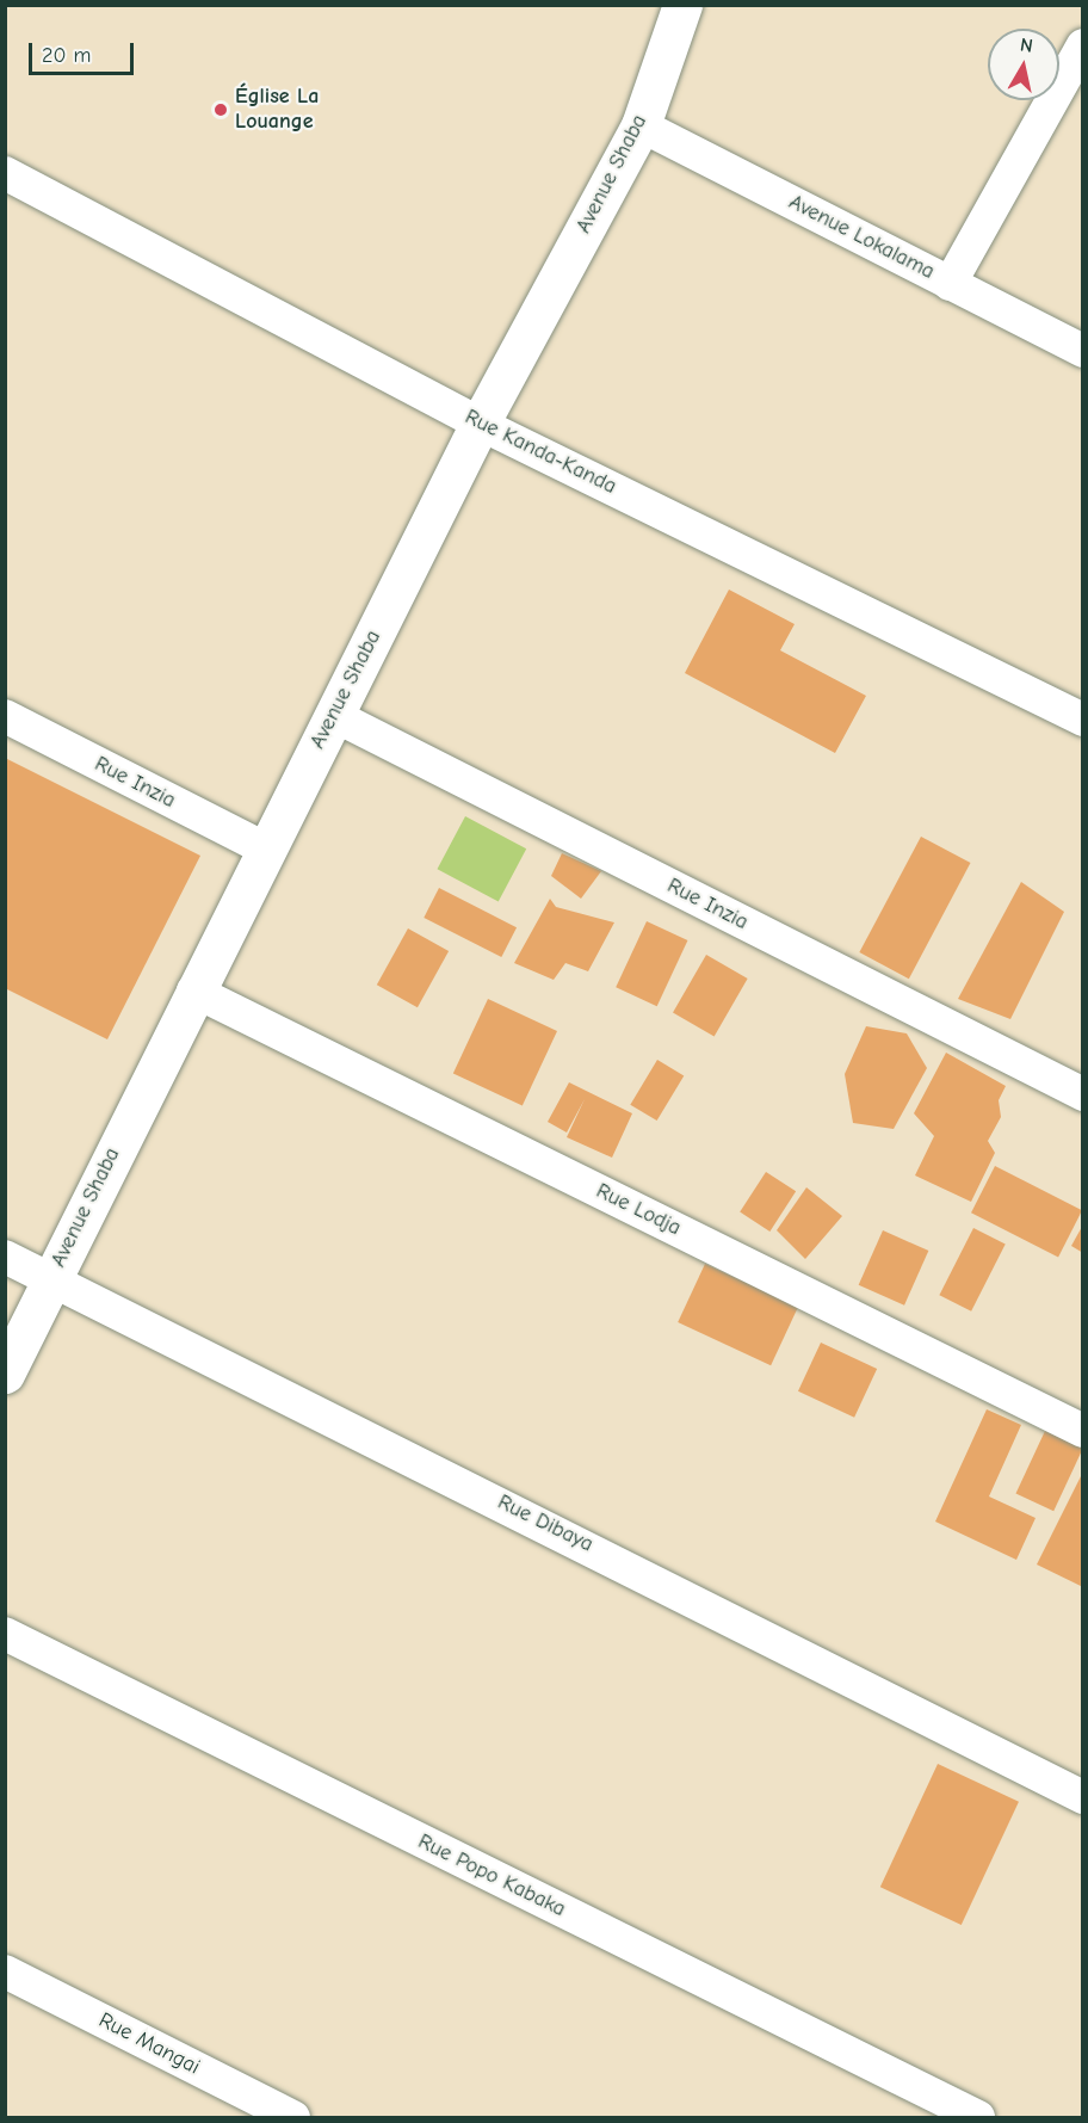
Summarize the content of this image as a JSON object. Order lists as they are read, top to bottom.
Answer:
{
  "streets": {
    "street": [
      "Avenue Shaba",
      "Avenue Lokalama",
      "Rue Kanda-Kanda",
      "Rue Inzia",
      "Rue Lodja",
      "Rue Dibaya",
      "Rue Popo Kabaka",
      "Rue Mangai"
    ]
  },
  "crossings": [
    ["Avenue Shaba", "Avenue Lokalama"],
    ["Avenue Shaba", "Rue Kanda-Kanda"],
    ["Avenue Shaba", "Rue Inzia"],
    ["Avenue Shaba", "Rue Lodja"],
    ["Avenue Shaba", "Rue Dibaya"]
  ],
  "places": ["Église La Louange"],
  "scale_bar": "20 m",
  "north": "top"
}
